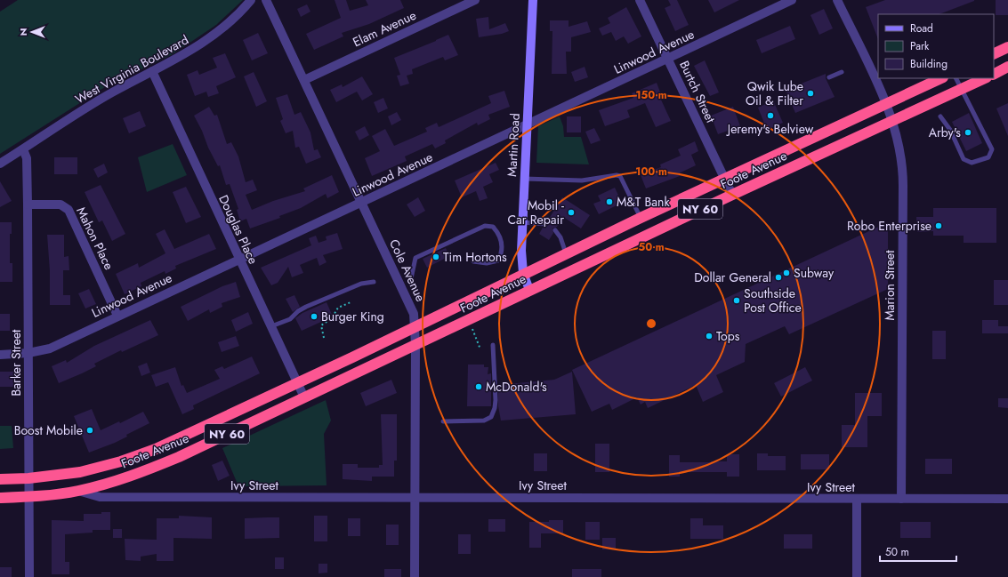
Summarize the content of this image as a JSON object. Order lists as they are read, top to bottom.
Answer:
{
  "streets": {
    "highway": ["Foote Avenue", "NY 60"],
    "street": [
      "Elam Avenue",
      "Linwood Avenue",
      "West Virginia Boulevard",
      "Burtch Street",
      "Martin Road",
      "Douglas Place",
      "Mahon Place",
      "Cole Avenue",
      "Marion Street",
      "Barker Street",
      "Ivy Street"
    ]
  },
  "crossings": [
    ["Elam Avenue", "Cole Avenue"],
    ["Linwood Avenue", "Burtch Street"],
    ["Linwood Avenue", "Martin Road"],
    ["Linwood Avenue", "Douglas Place"],
    ["Linwood Avenue", "Mahon Place"],
    ["Linwood Avenue", "Cole Avenue"],
    ["Linwood Avenue", "Barker Street"],
    ["West Virginia Boulevard", "Douglas Place"],
    ["West Virginia Boulevard", "Barker Street"],
    ["Burtch Street", "Foote Avenue"],
    ["Martin Road", "Foote Avenue"],
    ["Foote Avenue", "Douglas Place"],
    ["Foote Avenue", "Cole Avenue"],
    ["Foote Avenue", "Marion Street"],
    ["Foote Avenue", "Barker Street"],
    ["Foote Avenue", "Ivy Street"],
    ["Mahon Place", "Barker Street"],
    ["Cole Avenue", "Ivy Street"],
    ["Marion Street", "Ivy Street"]
  ],
  "places": [
    "Qwik Lube Oil & Filter",
    "Jeremy's Belview",
    "Arby's",
    "M&T Bank",
    "Mobil - Car Repair",
    "Robo Enterprise",
    "Tim Hortons",
    "Subway",
    "Dollar General",
    "Southside Post Office",
    "Burger King",
    "Tops",
    "McDonald's",
    "Boost Mobile"
  ],
  "legend": ["Road", "Park", "Building"],
  "scale_bar": "50 m",
  "north": "left",
  "rings": ["150 m", "100 m", "50 m"]
}
